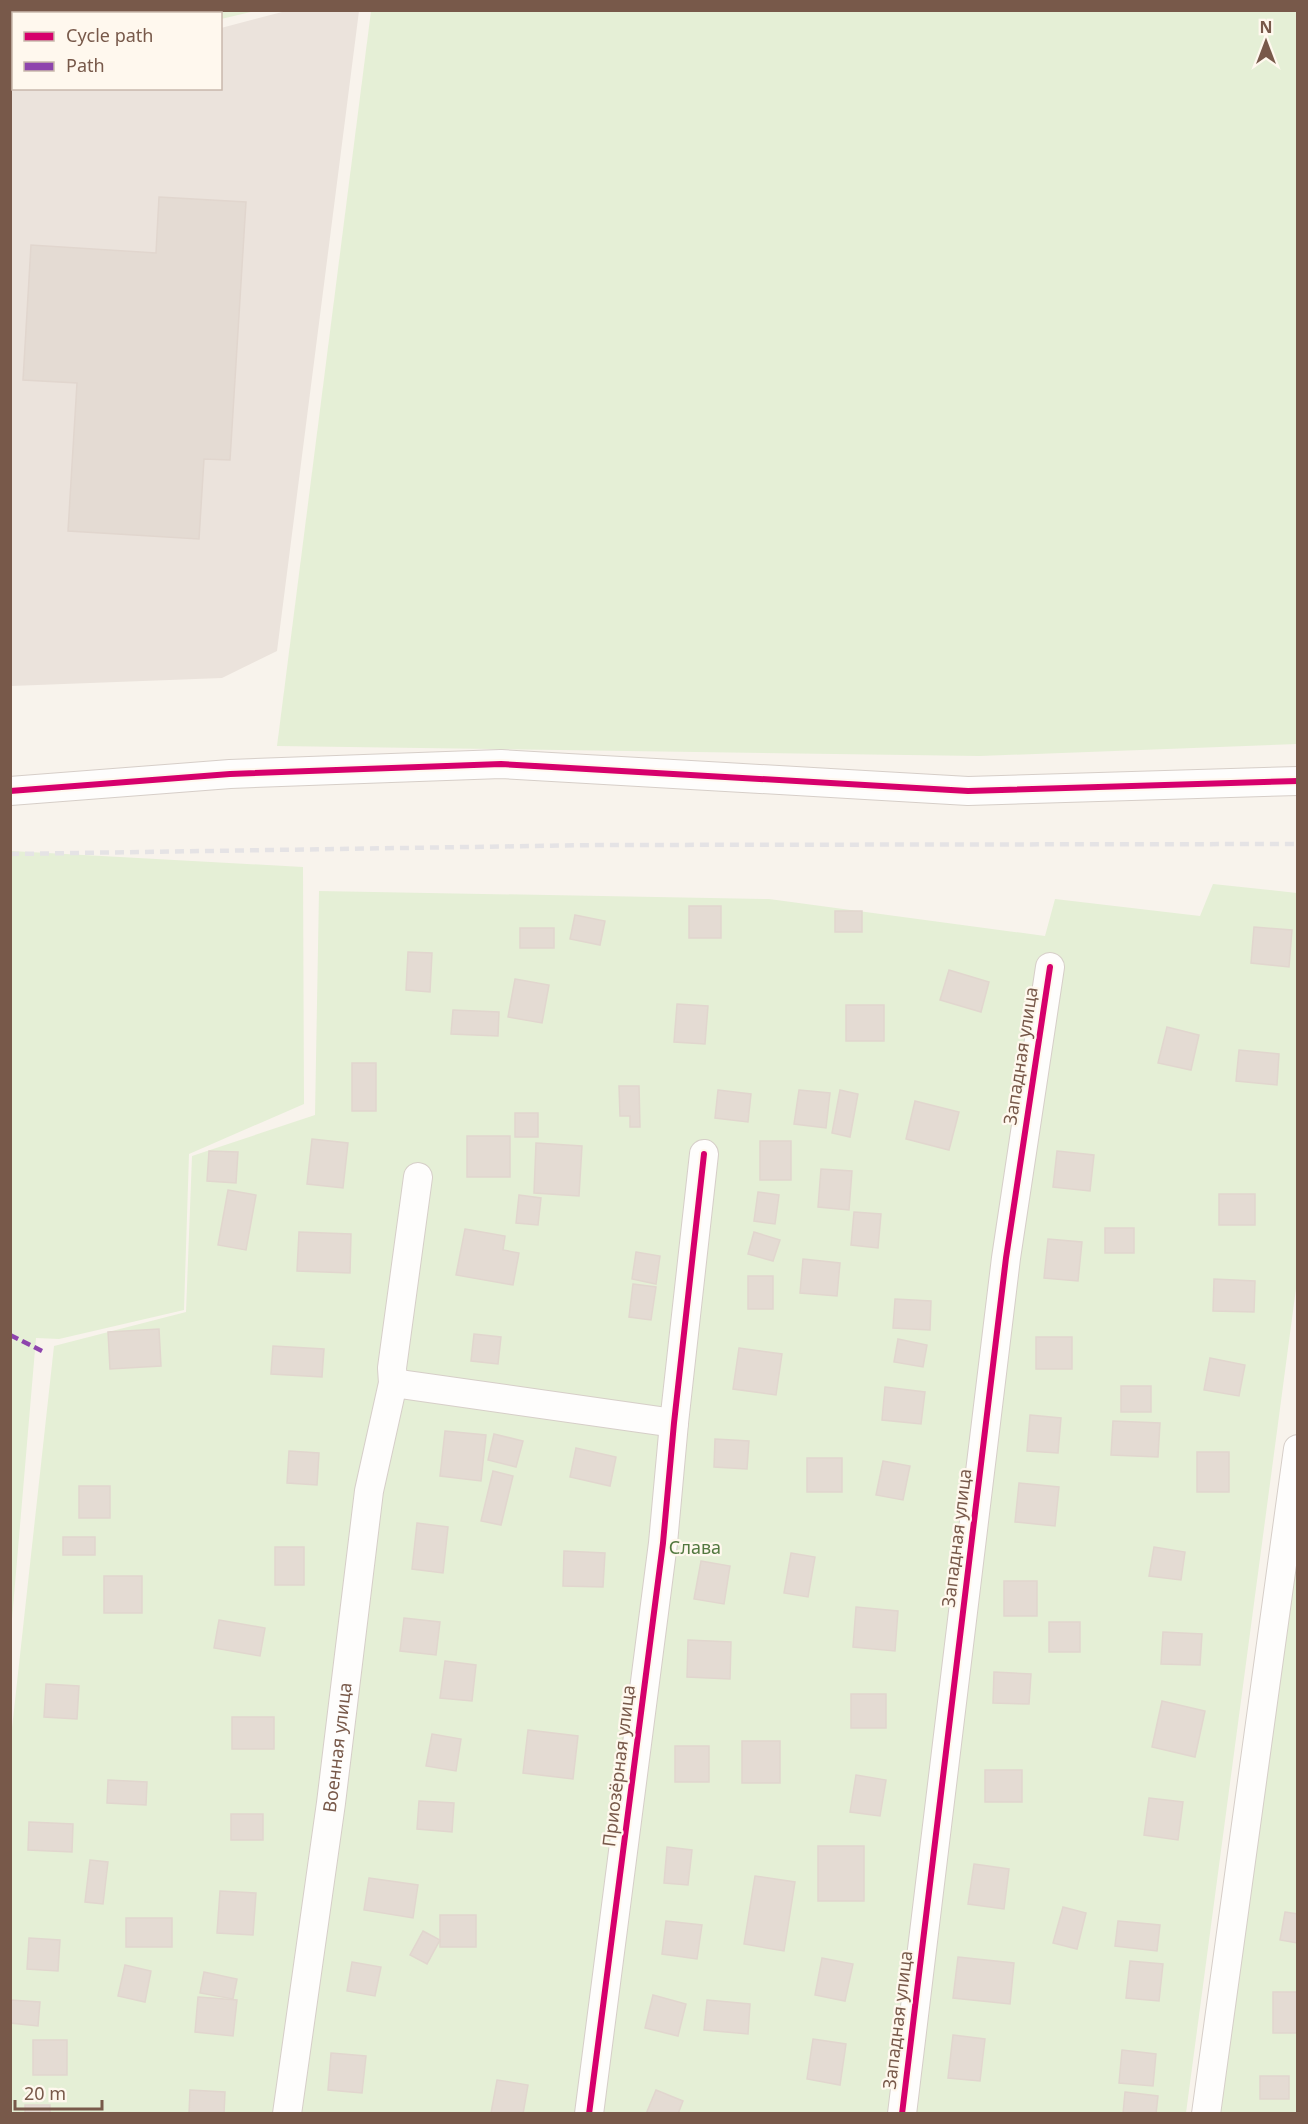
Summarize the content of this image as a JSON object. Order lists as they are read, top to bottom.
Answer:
{
  "streets": {
    "street": ["Западная улица", "Военная улица", "Приозёрная улица"]
  },
  "parks": ["Слава"],
  "legend": ["Cycle path", "Path"],
  "scale_bar": "20 m",
  "north": "top"
}
